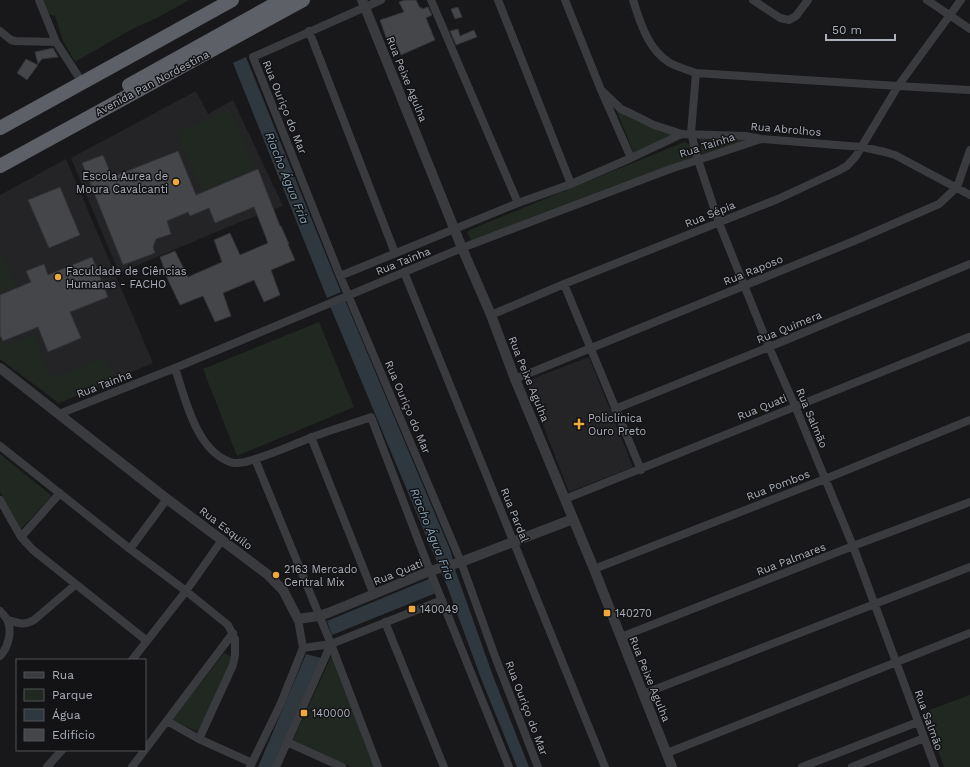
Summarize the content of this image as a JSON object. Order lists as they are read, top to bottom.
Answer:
{
  "streets": {
    "highway": ["Avenida Pan Nordestina"],
    "street": [
      "Rua Peixe Agulha",
      "Rua Ouriço do Mar",
      "Rua Abrolhos",
      "Rua Tainha",
      "Rua Sépia",
      "Rua Raposo",
      "Rua Quimera",
      "Rua Quati",
      "Rua Salmão",
      "Rua Pombos",
      "Rua Pardal",
      "Rua Esquilo",
      "Rua Palmares"
    ]
  },
  "crossings": [
    ["Rua Peixe Agulha", "Rua Tainha"],
    ["Rua Peixe Agulha", "Rua Sépia"],
    ["Rua Peixe Agulha", "Rua Raposo"],
    ["Rua Peixe Agulha", "Rua Quati"],
    ["Rua Peixe Agulha", "Rua Pombos"],
    ["Rua Peixe Agulha", "Rua Palmares"],
    ["Rua Ouriço do Mar", "Rua Tainha"],
    ["Rua Ouriço do Mar", "Rua Quati"],
    ["Rua Abrolhos", "Rua Tainha"],
    ["Rua Abrolhos", "Rua Sépia"],
    ["Rua Abrolhos", "Rua Raposo"],
    ["Rua Abrolhos", "Rua Salmão"],
    ["Rua Tainha", "Rua Salmão"],
    ["Rua Tainha", "Rua Pardal"],
    ["Rua Tainha", "Rua Esquilo"],
    ["Rua Sépia", "Rua Salmão"],
    ["Rua Raposo", "Rua Salmão"],
    ["Rua Quimera", "Rua Salmão"],
    ["Rua Quati", "Rua Salmão"],
    ["Rua Quati", "Rua Pardal"],
    ["Rua Quati", "Rua Esquilo"],
    ["Rua Salmão", "Rua Pombos"],
    ["Rua Salmão", "Rua Palmares"]
  ],
  "water": ["Riacho Água Fria"],
  "places": {
    "other": ["Escola Aurea de Moura Cavalcanti", "Faculdade de Ciências Humanas - FACHO", "2163 Mercado Central Mix"],
    "health": ["Policlínica Ouro Preto"],
    "transit": ["140049", "140270", "140000"]
  },
  "legend": [
    "Rua",
    "Parque",
    "Água",
    "Edifício"
  ],
  "scale_bar": "50 m"
}
